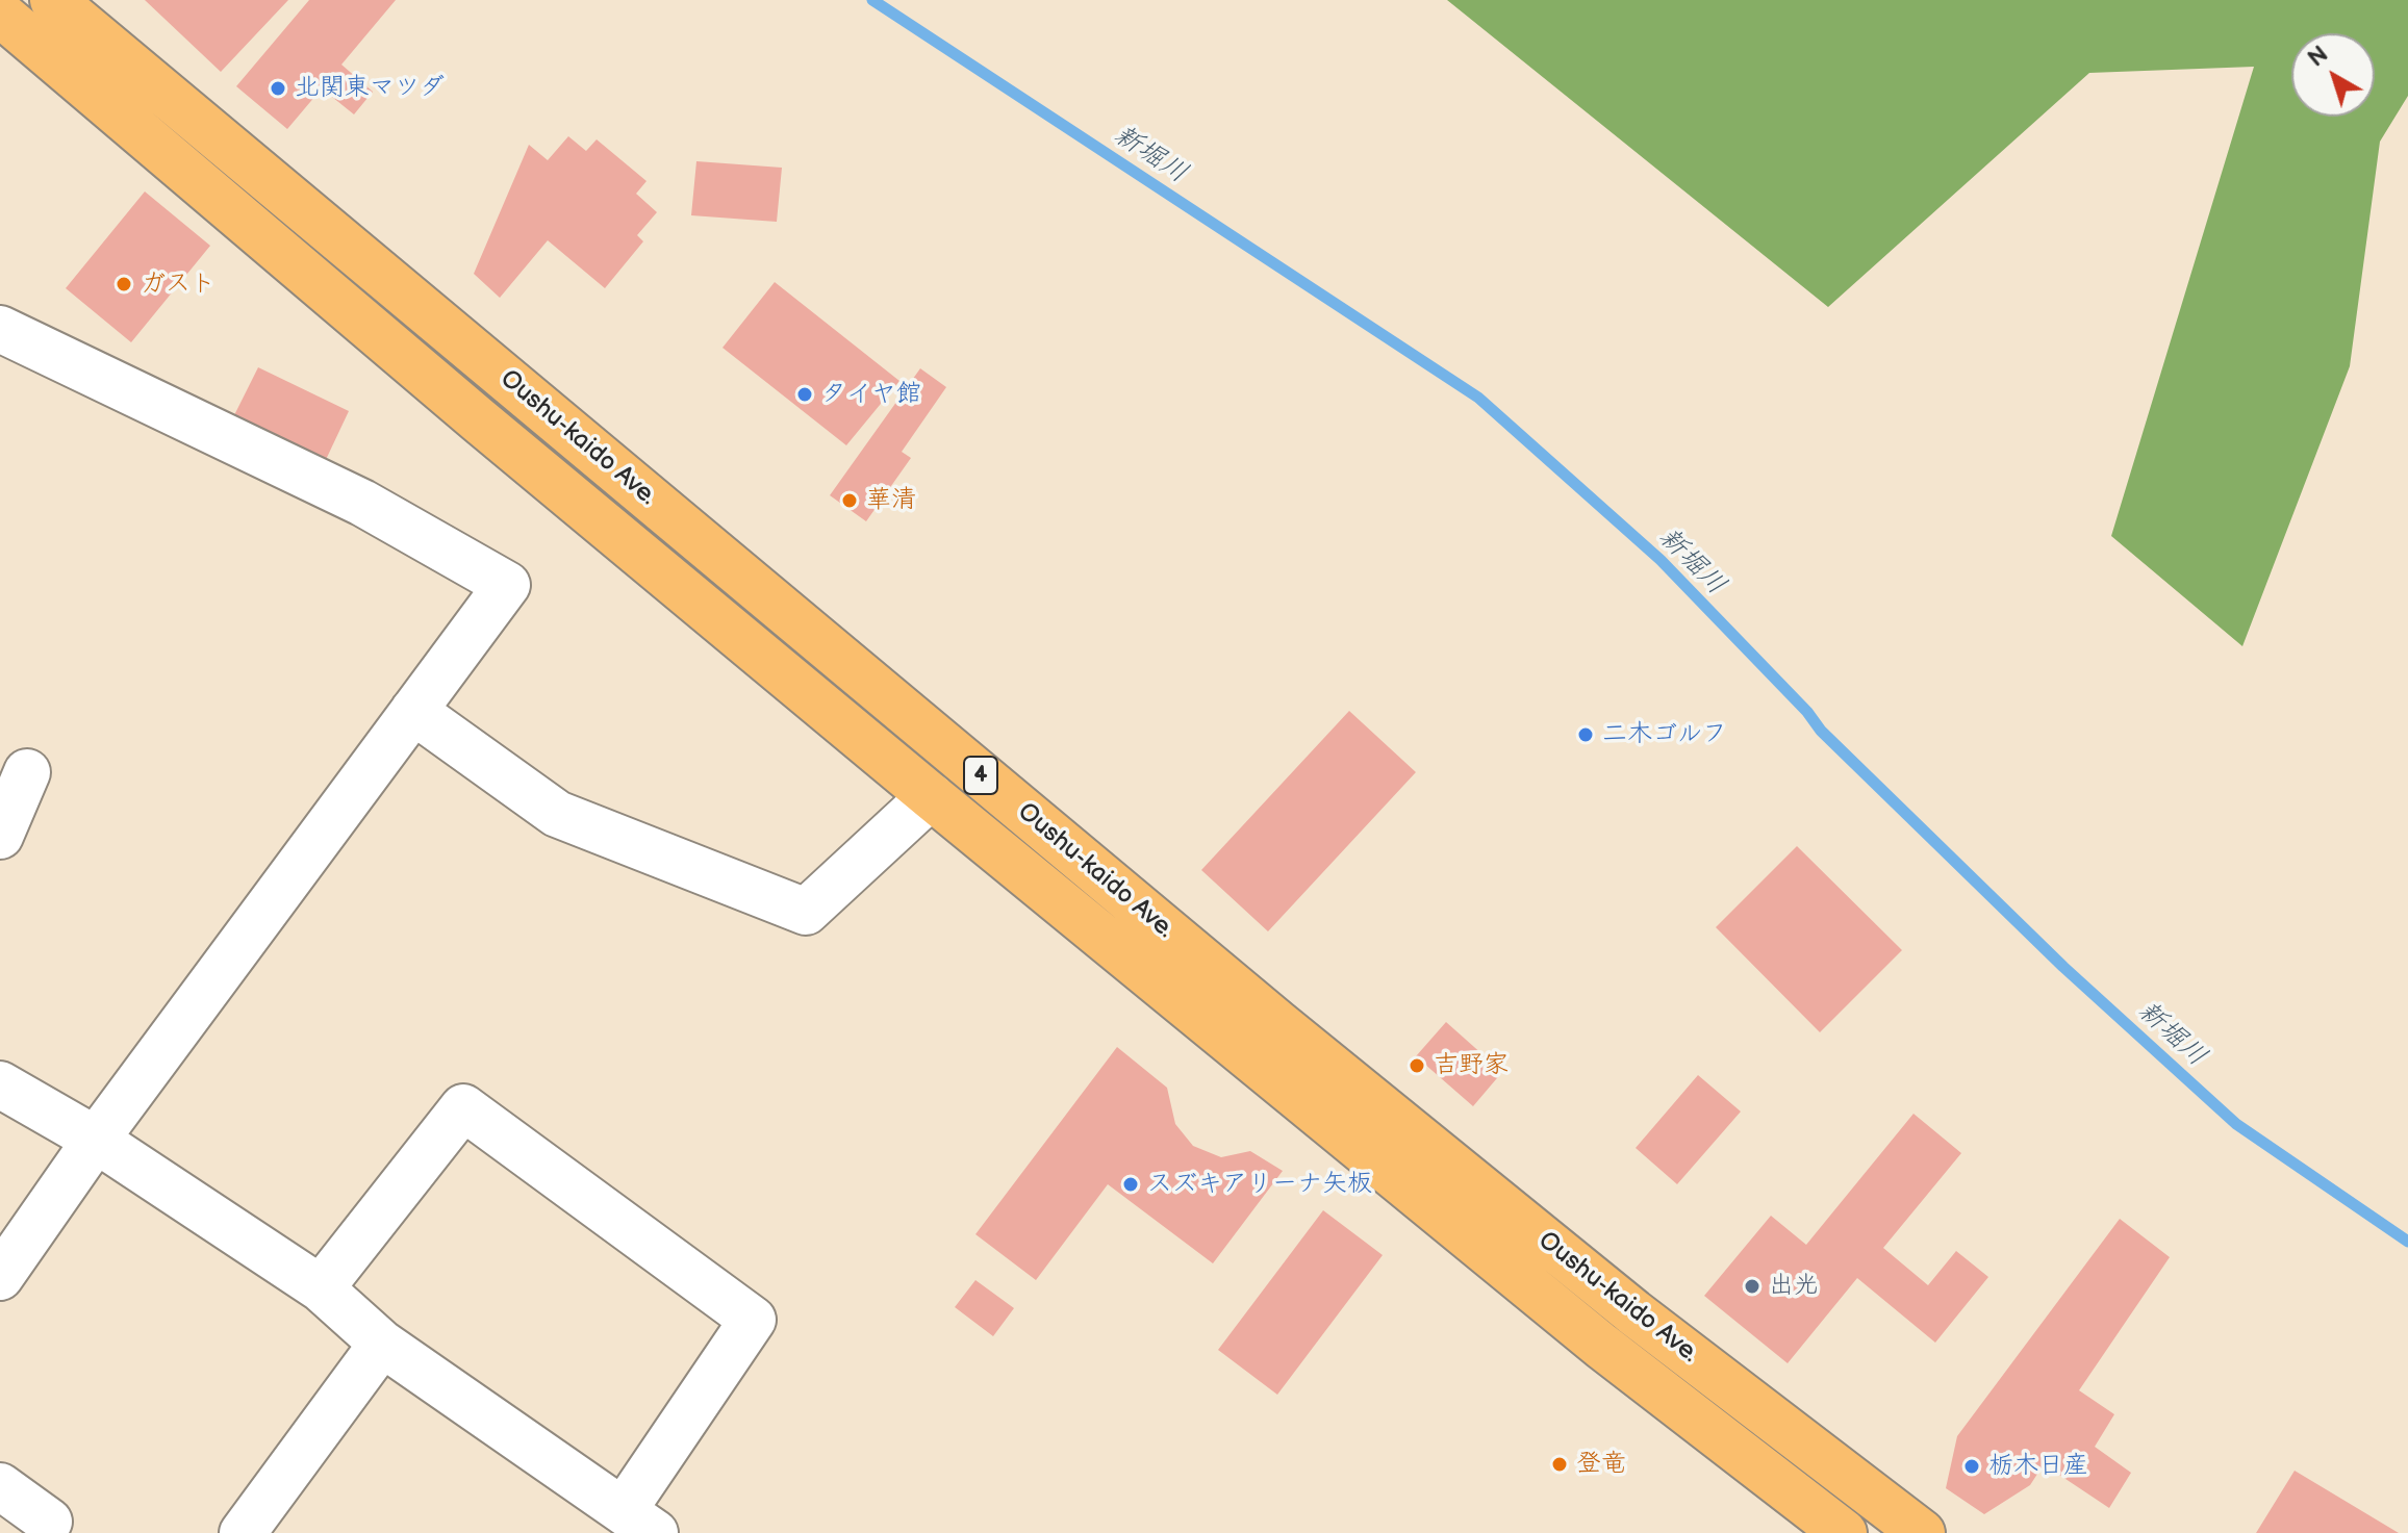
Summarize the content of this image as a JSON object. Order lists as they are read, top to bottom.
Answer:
{
  "streets": {
    "highway": ["Oushu-kaido Ave.", "4"]
  },
  "water": ["新堀川"],
  "places": [
    "北関東マツダ",
    "ガスト",
    "タイヤ館",
    "華清",
    "二木ゴルフ",
    "吉野家",
    "スズキアリーナ矢板",
    "出光",
    "登竜",
    "栃木日産"
  ],
  "north": "top left"
}
